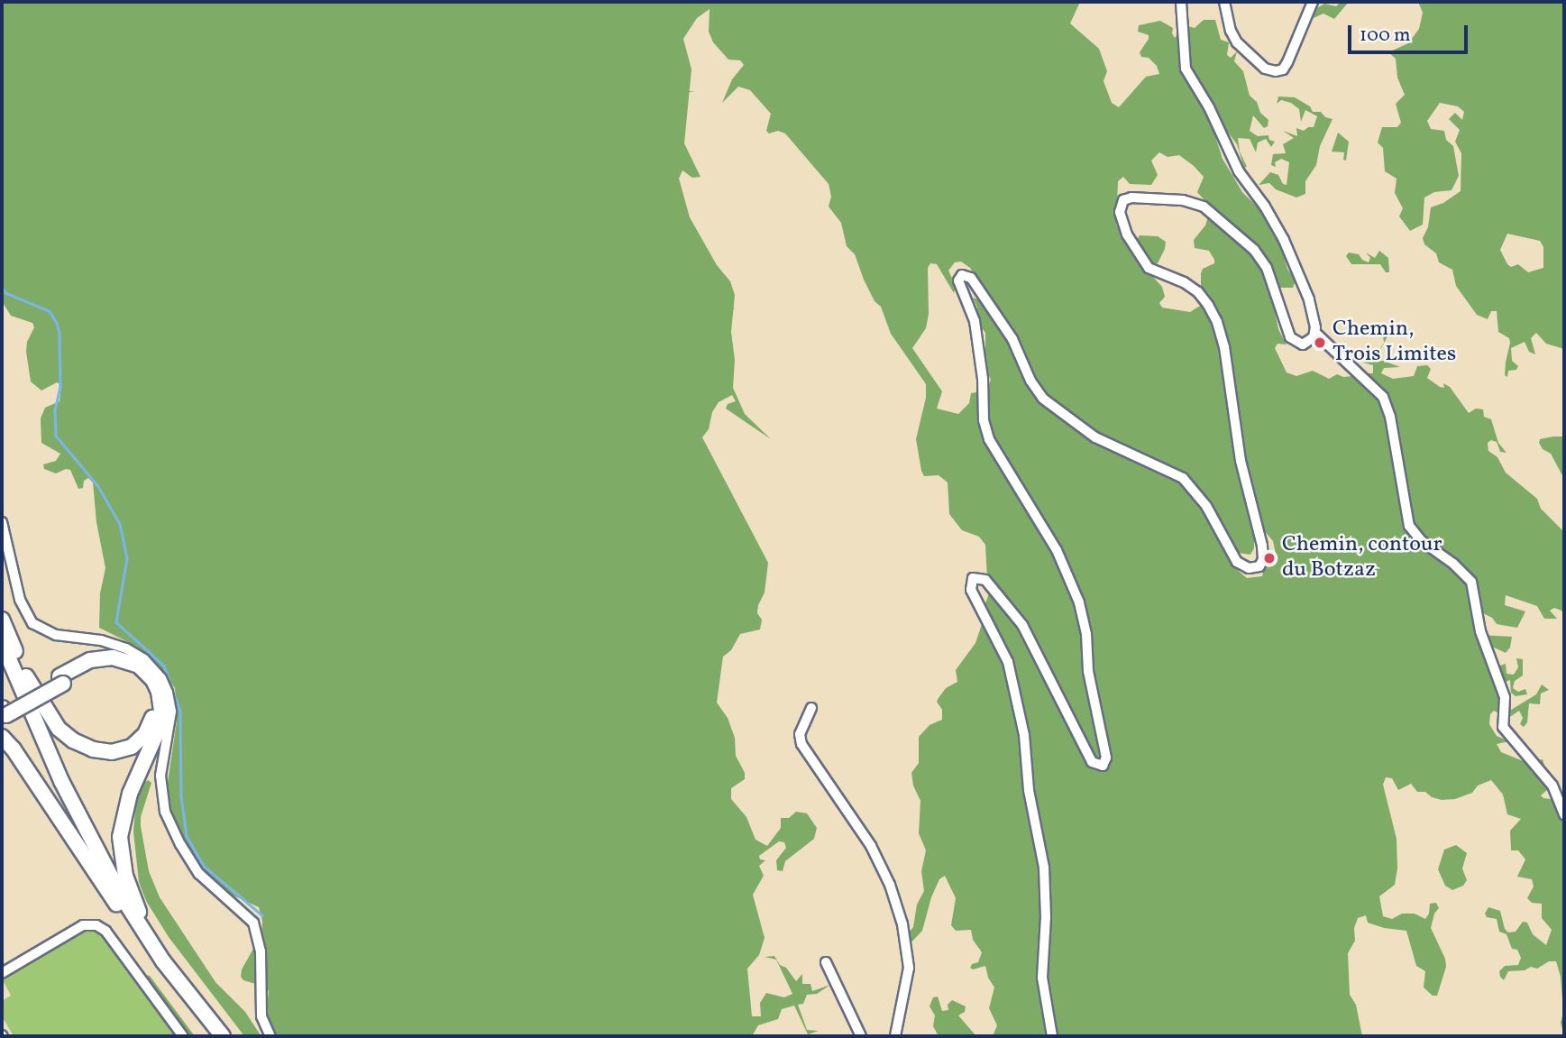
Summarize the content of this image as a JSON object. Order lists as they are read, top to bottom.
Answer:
{
  "places": ["Chemin, Trois Limites", "Chemin, contour du Botzaz"],
  "scale_bar": "100 m"
}
